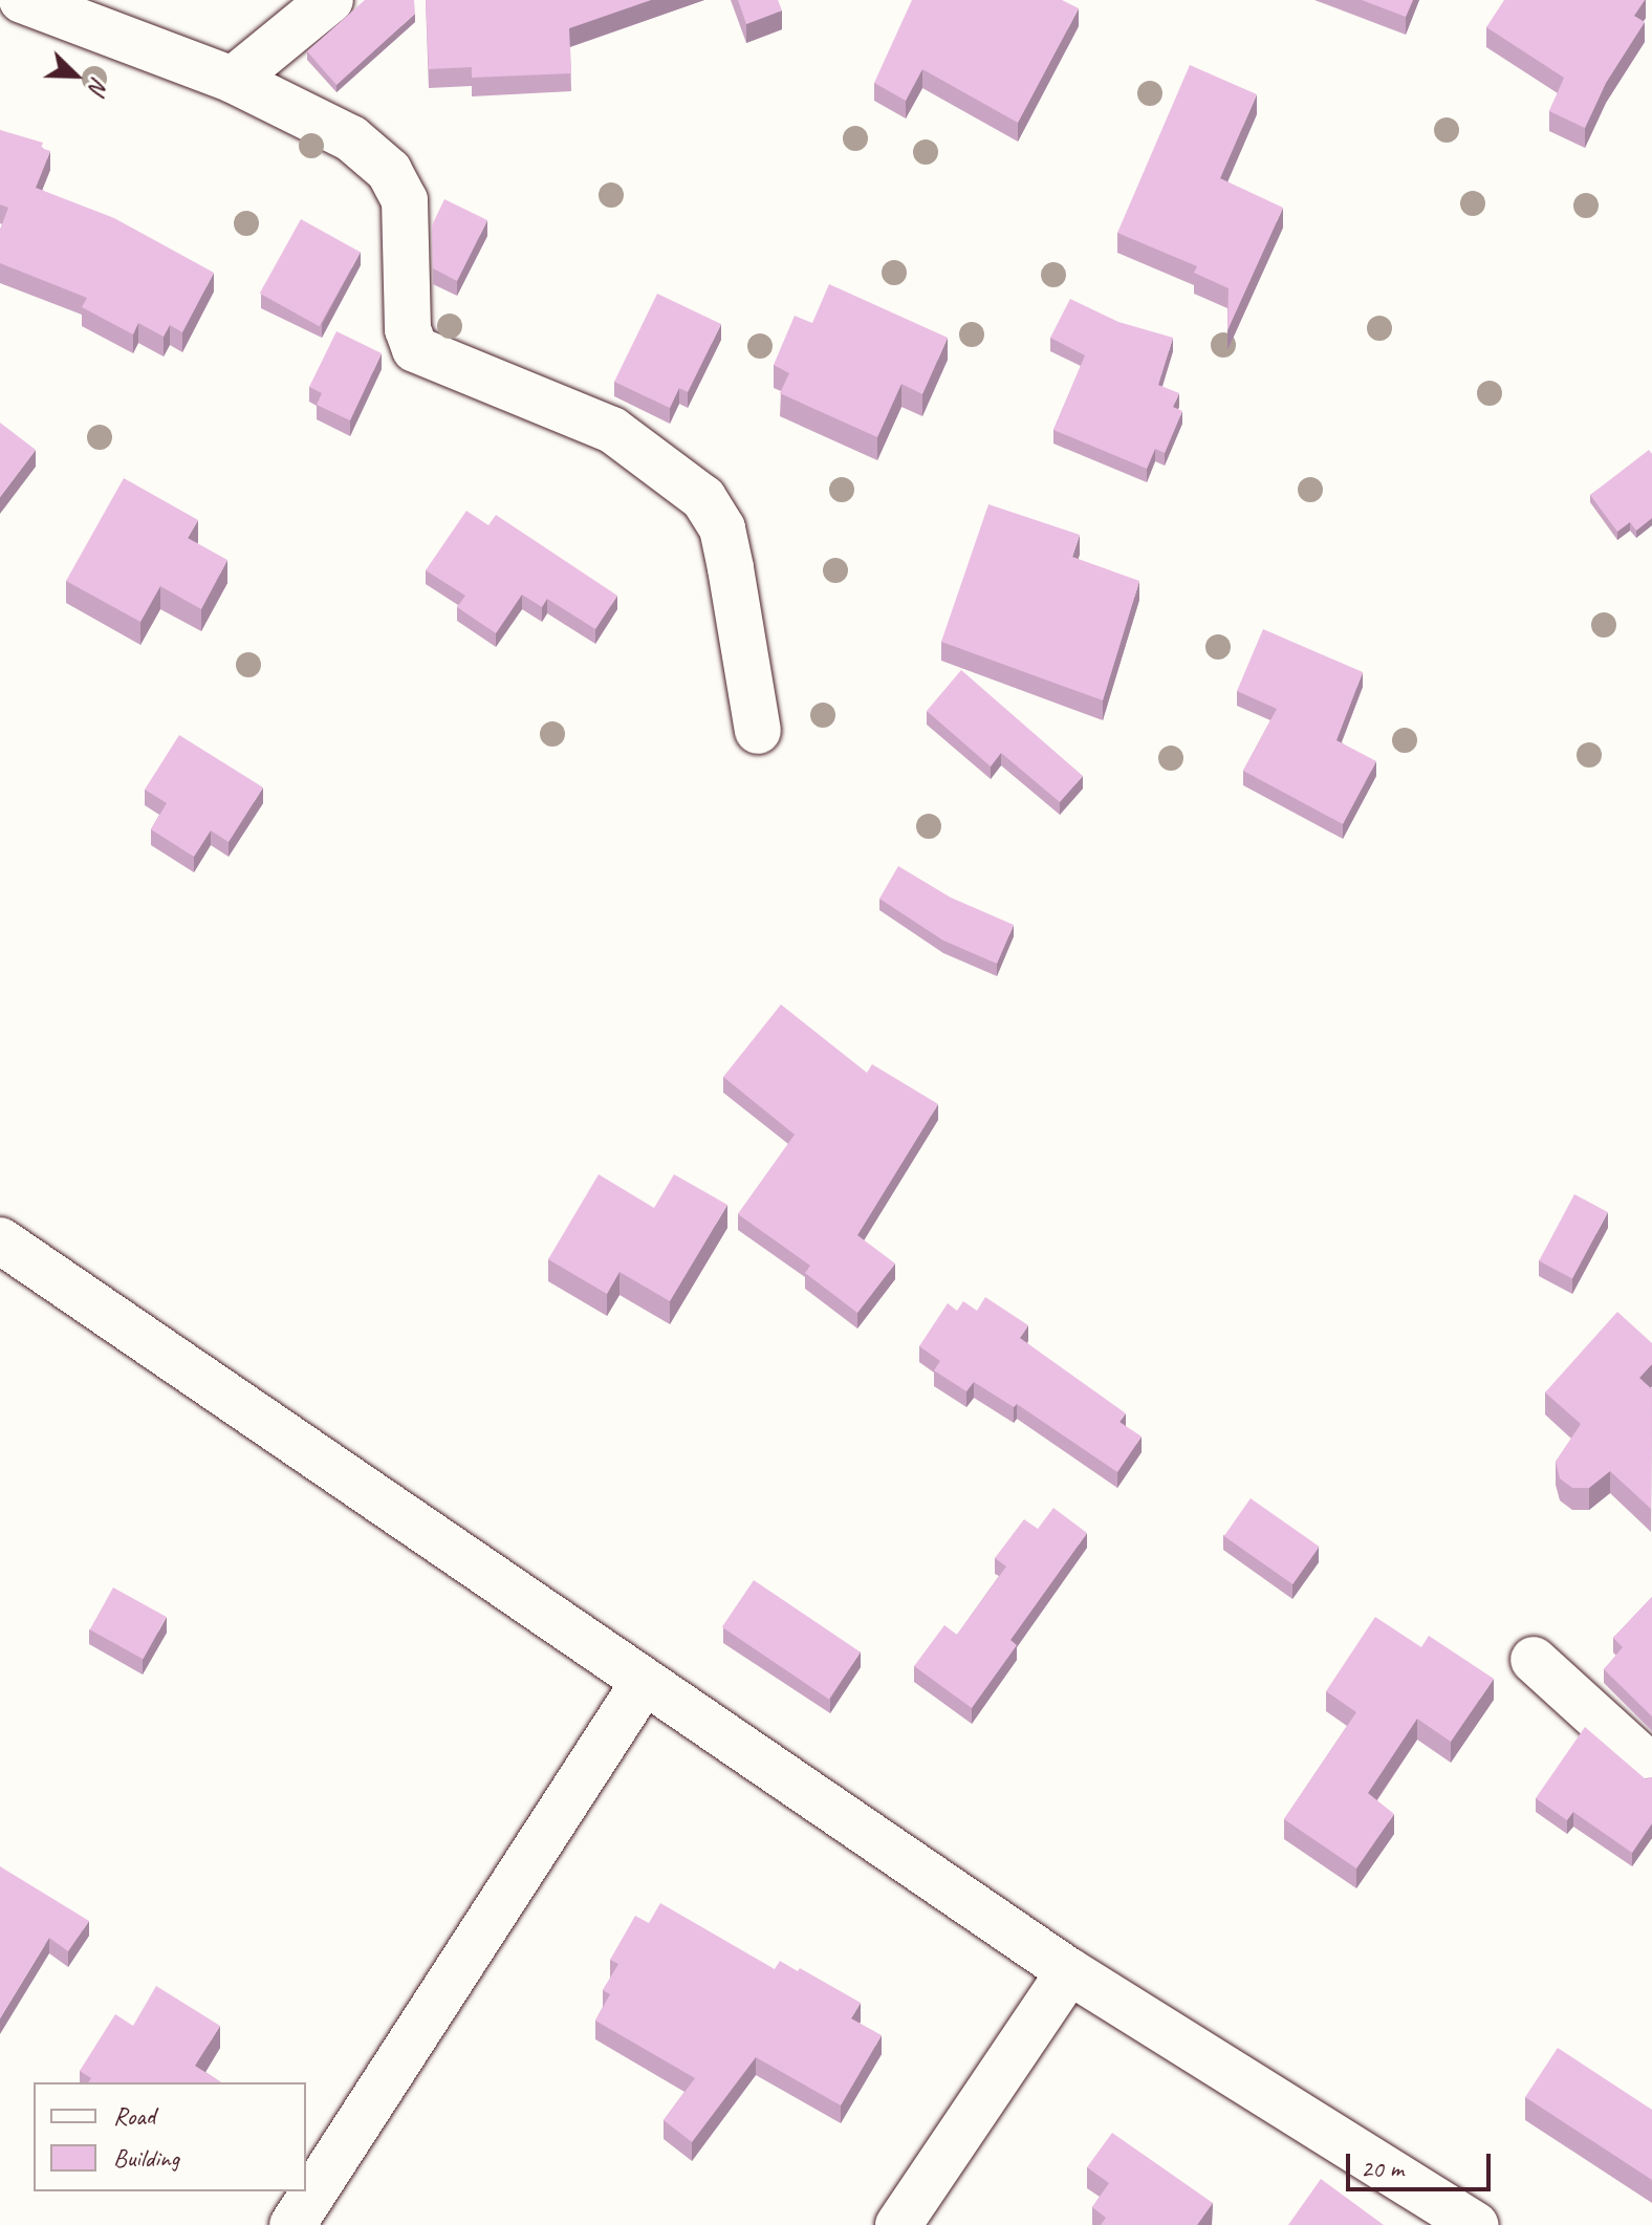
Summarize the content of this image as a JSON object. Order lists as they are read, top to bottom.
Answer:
{
  "legend": ["Road", "Building"],
  "scale_bar": "20 m",
  "north": "bottom right"
}
